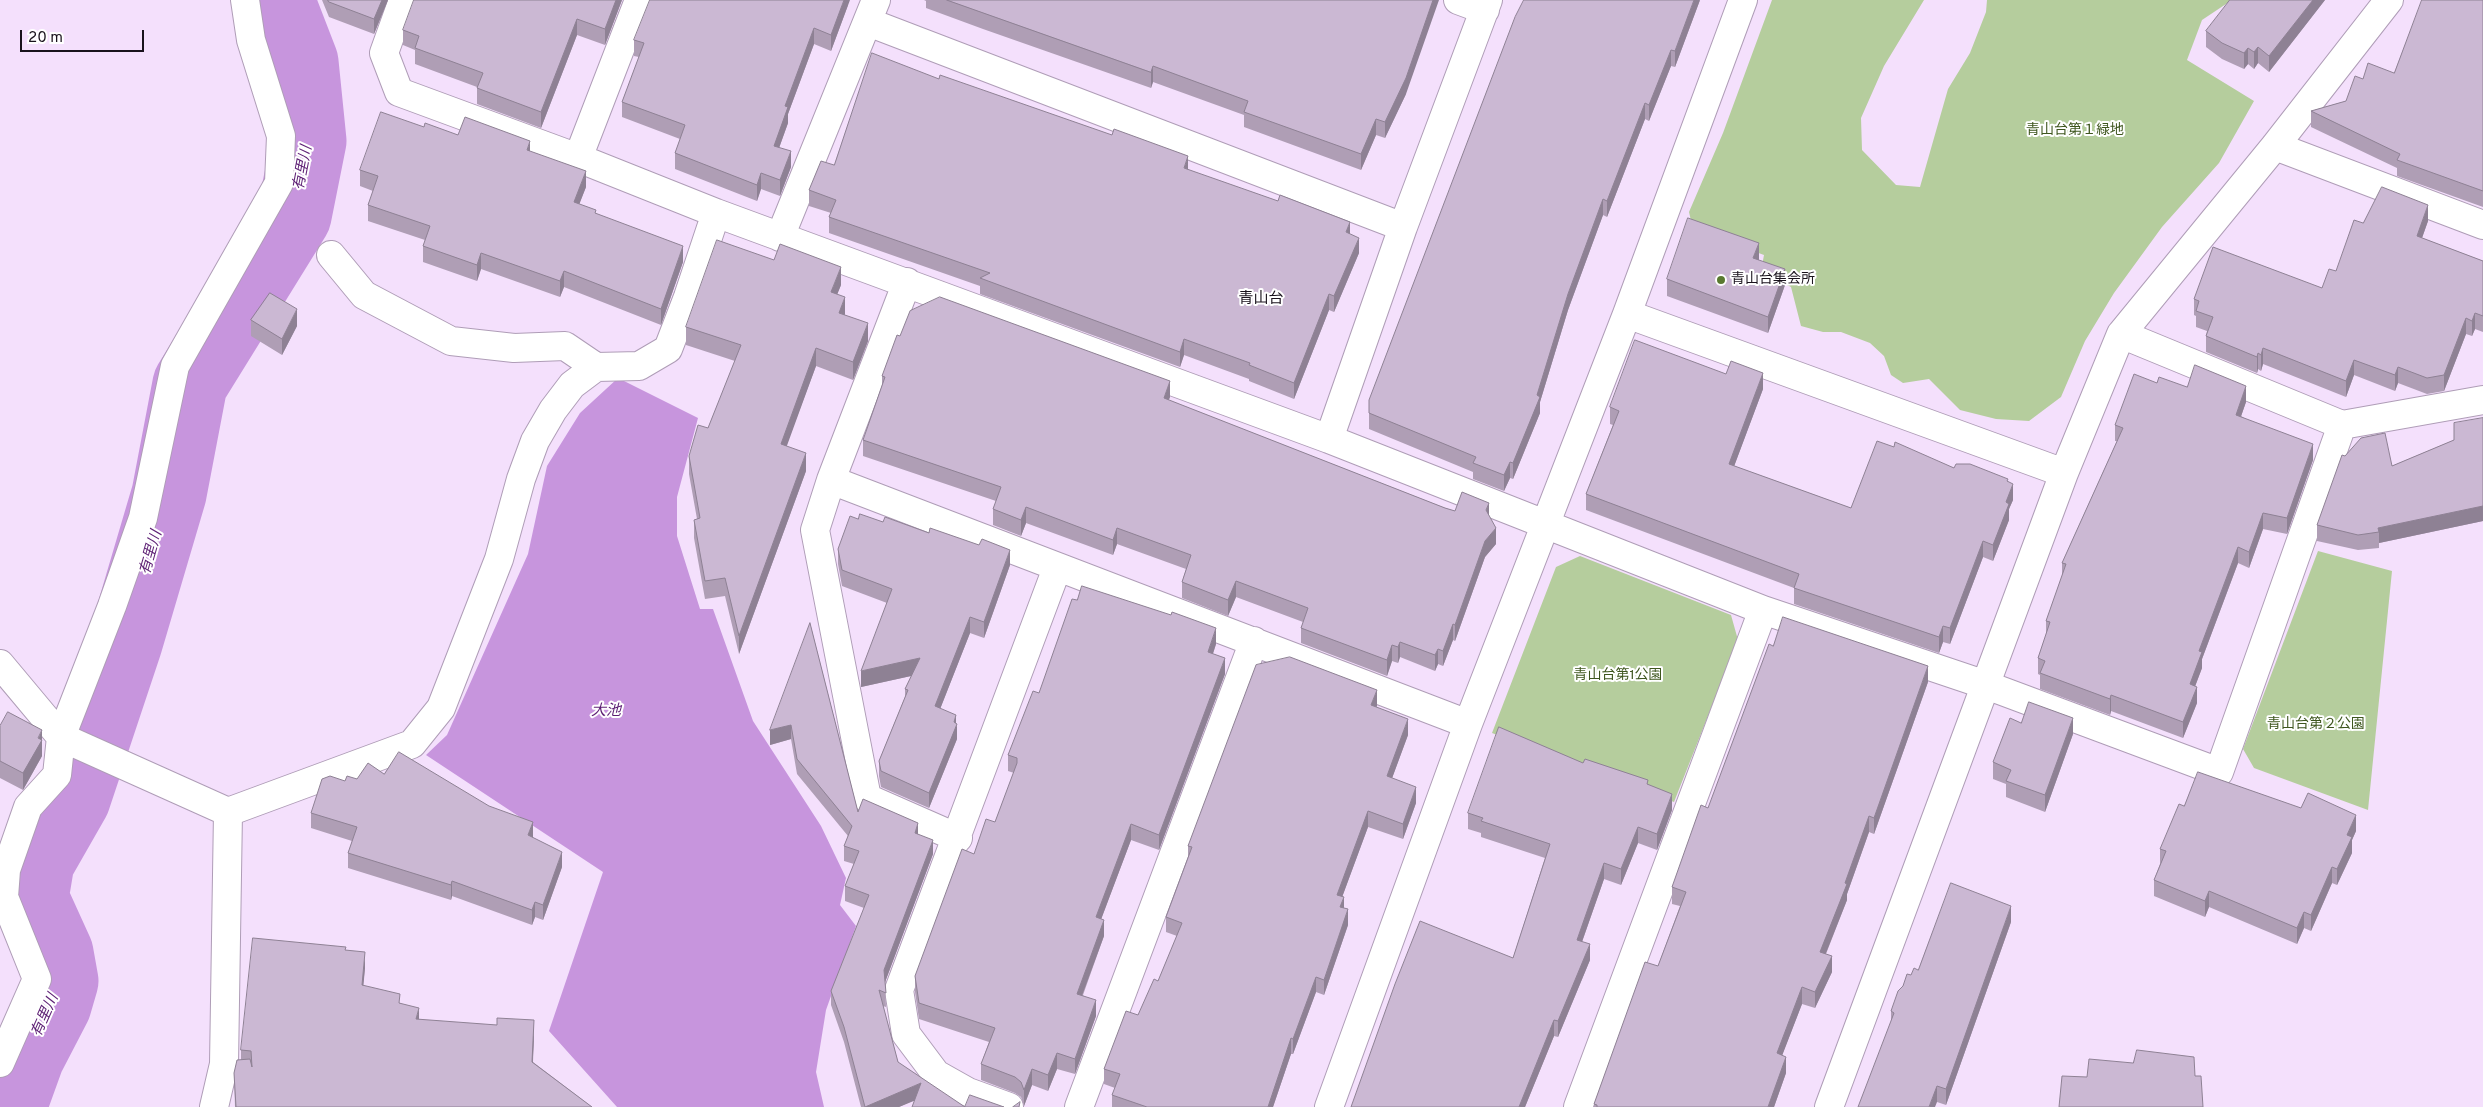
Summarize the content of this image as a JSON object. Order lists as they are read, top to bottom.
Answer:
{
  "districts": ["青山台"],
  "water": ["有里川", "大池"],
  "parks": ["青山台第１緑地", "青山台第1公園", "青山台第２公園"],
  "places": ["青山台集会所"],
  "scale_bar": "20 m"
}
